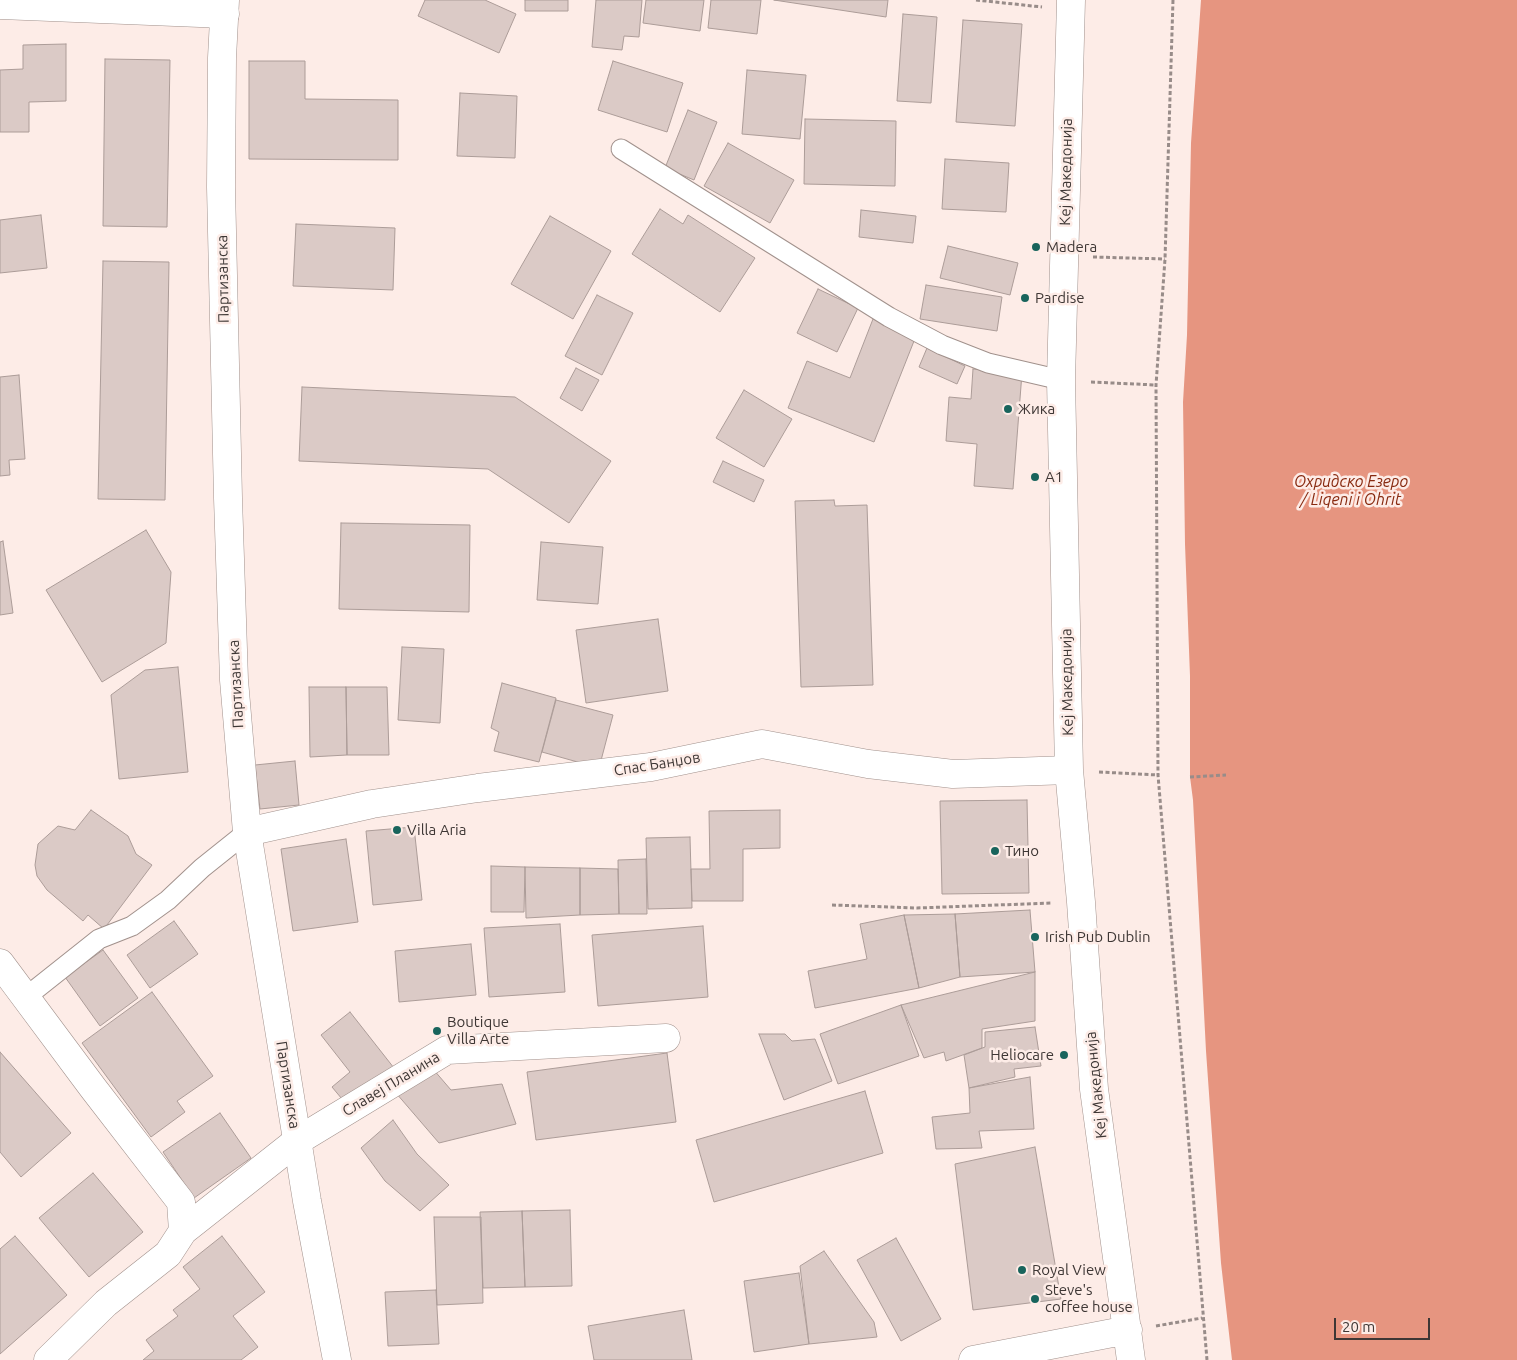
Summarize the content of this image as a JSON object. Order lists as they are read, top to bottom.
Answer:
{
  "streets": {
    "street": [
      "Кеј Македонија",
      "Партизанска",
      "Спас Банџов",
      "Славеј Планина"
    ]
  },
  "crossings": [
    ["Кеј Македонија", "Спас Банџов"],
    ["Партизанска", "Спас Банџов"],
    ["Партизанска", "Славеј Планина"]
  ],
  "water": ["Охридско Езеро / Liqeni i Ohrit"],
  "places": [
    "Madera",
    "Pardise",
    "Жика",
    "A1",
    "Villa Aria",
    "Тино",
    "Irish Pub Dublin",
    "Boutique Villa Arte",
    "Heliocare",
    "Royal View",
    "Steve's coffee house"
  ],
  "scale_bar": "20 m"
}
